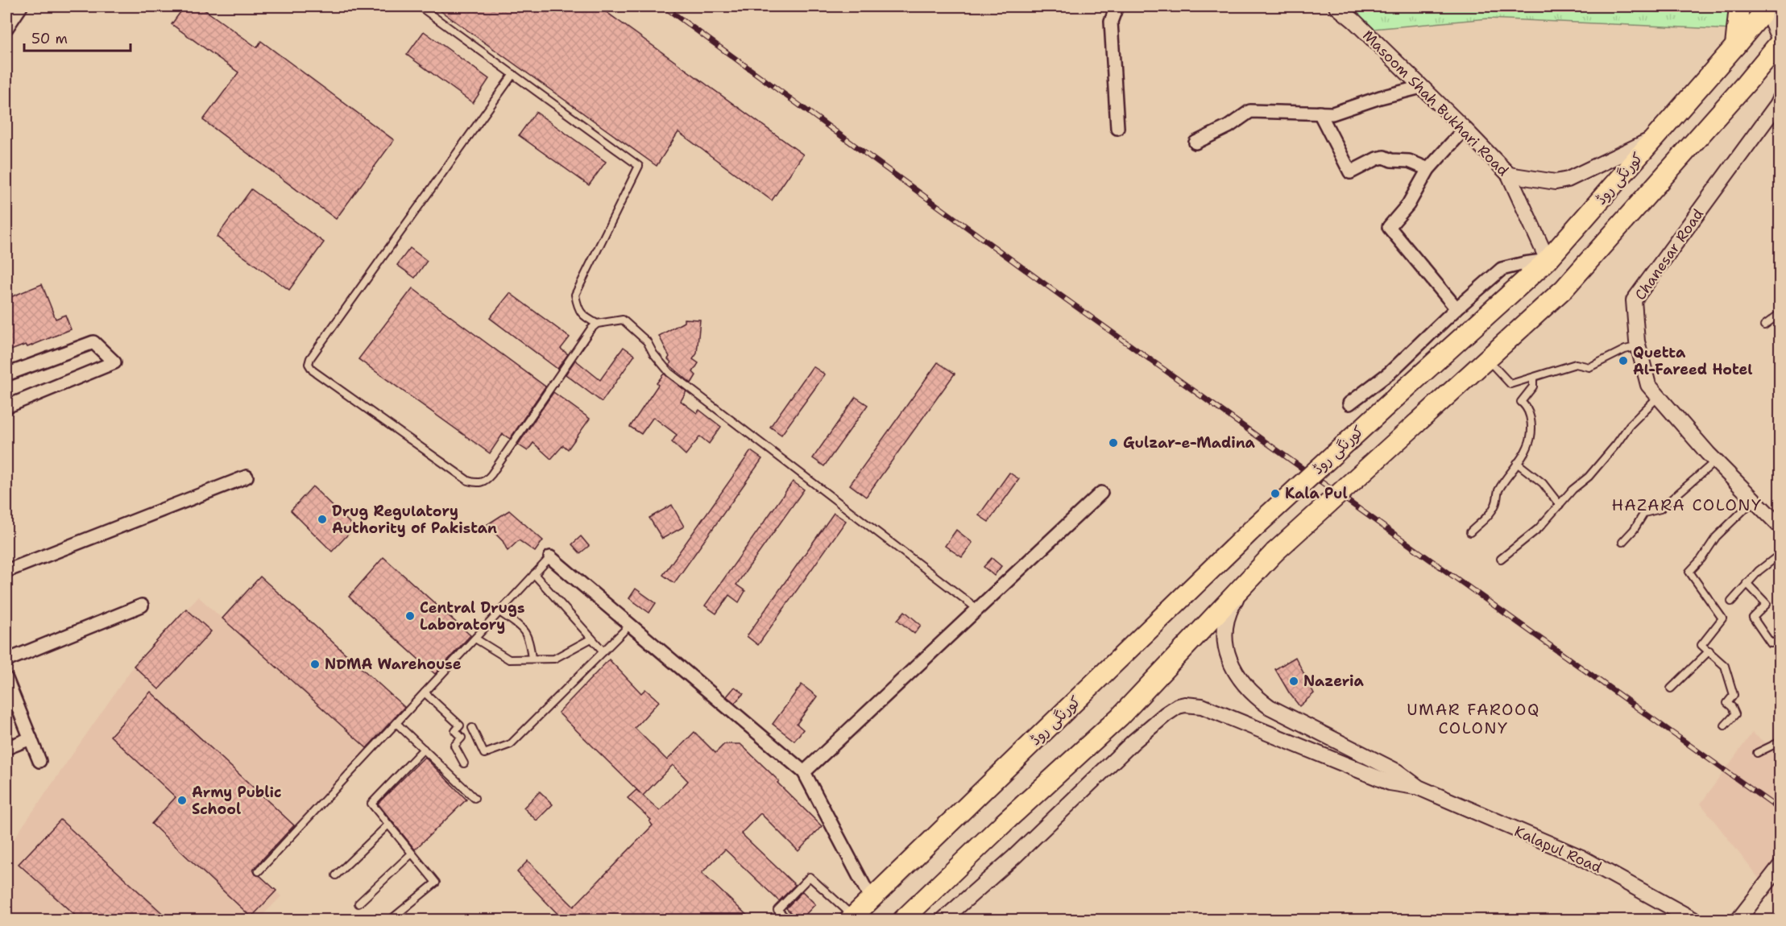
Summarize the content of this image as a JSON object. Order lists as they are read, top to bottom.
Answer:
{
  "streets": {
    "main road": ["کورنگی روڈ"],
    "street": ["Masoom Shah Bukhari Road", "Chanesar Road", "Kalapul Road"]
  },
  "crossings": [
    ["Masoom Shah Bukhari Road", "کورنگی روڈ"]
  ],
  "districts": ["HAZARA COLONY", "UMAR FAROOQ COLONY"],
  "places": [
    "Quetta Al-Fareed Hotel",
    "Gulzar-e-Madina",
    "Kala Pul",
    "Drug Regulatory Authority of Pakistan",
    "Central Drugs Laboratory",
    "NDMA Warehouse",
    "Nazeria",
    "Army Public School"
  ],
  "scale_bar": "50 m"
}
